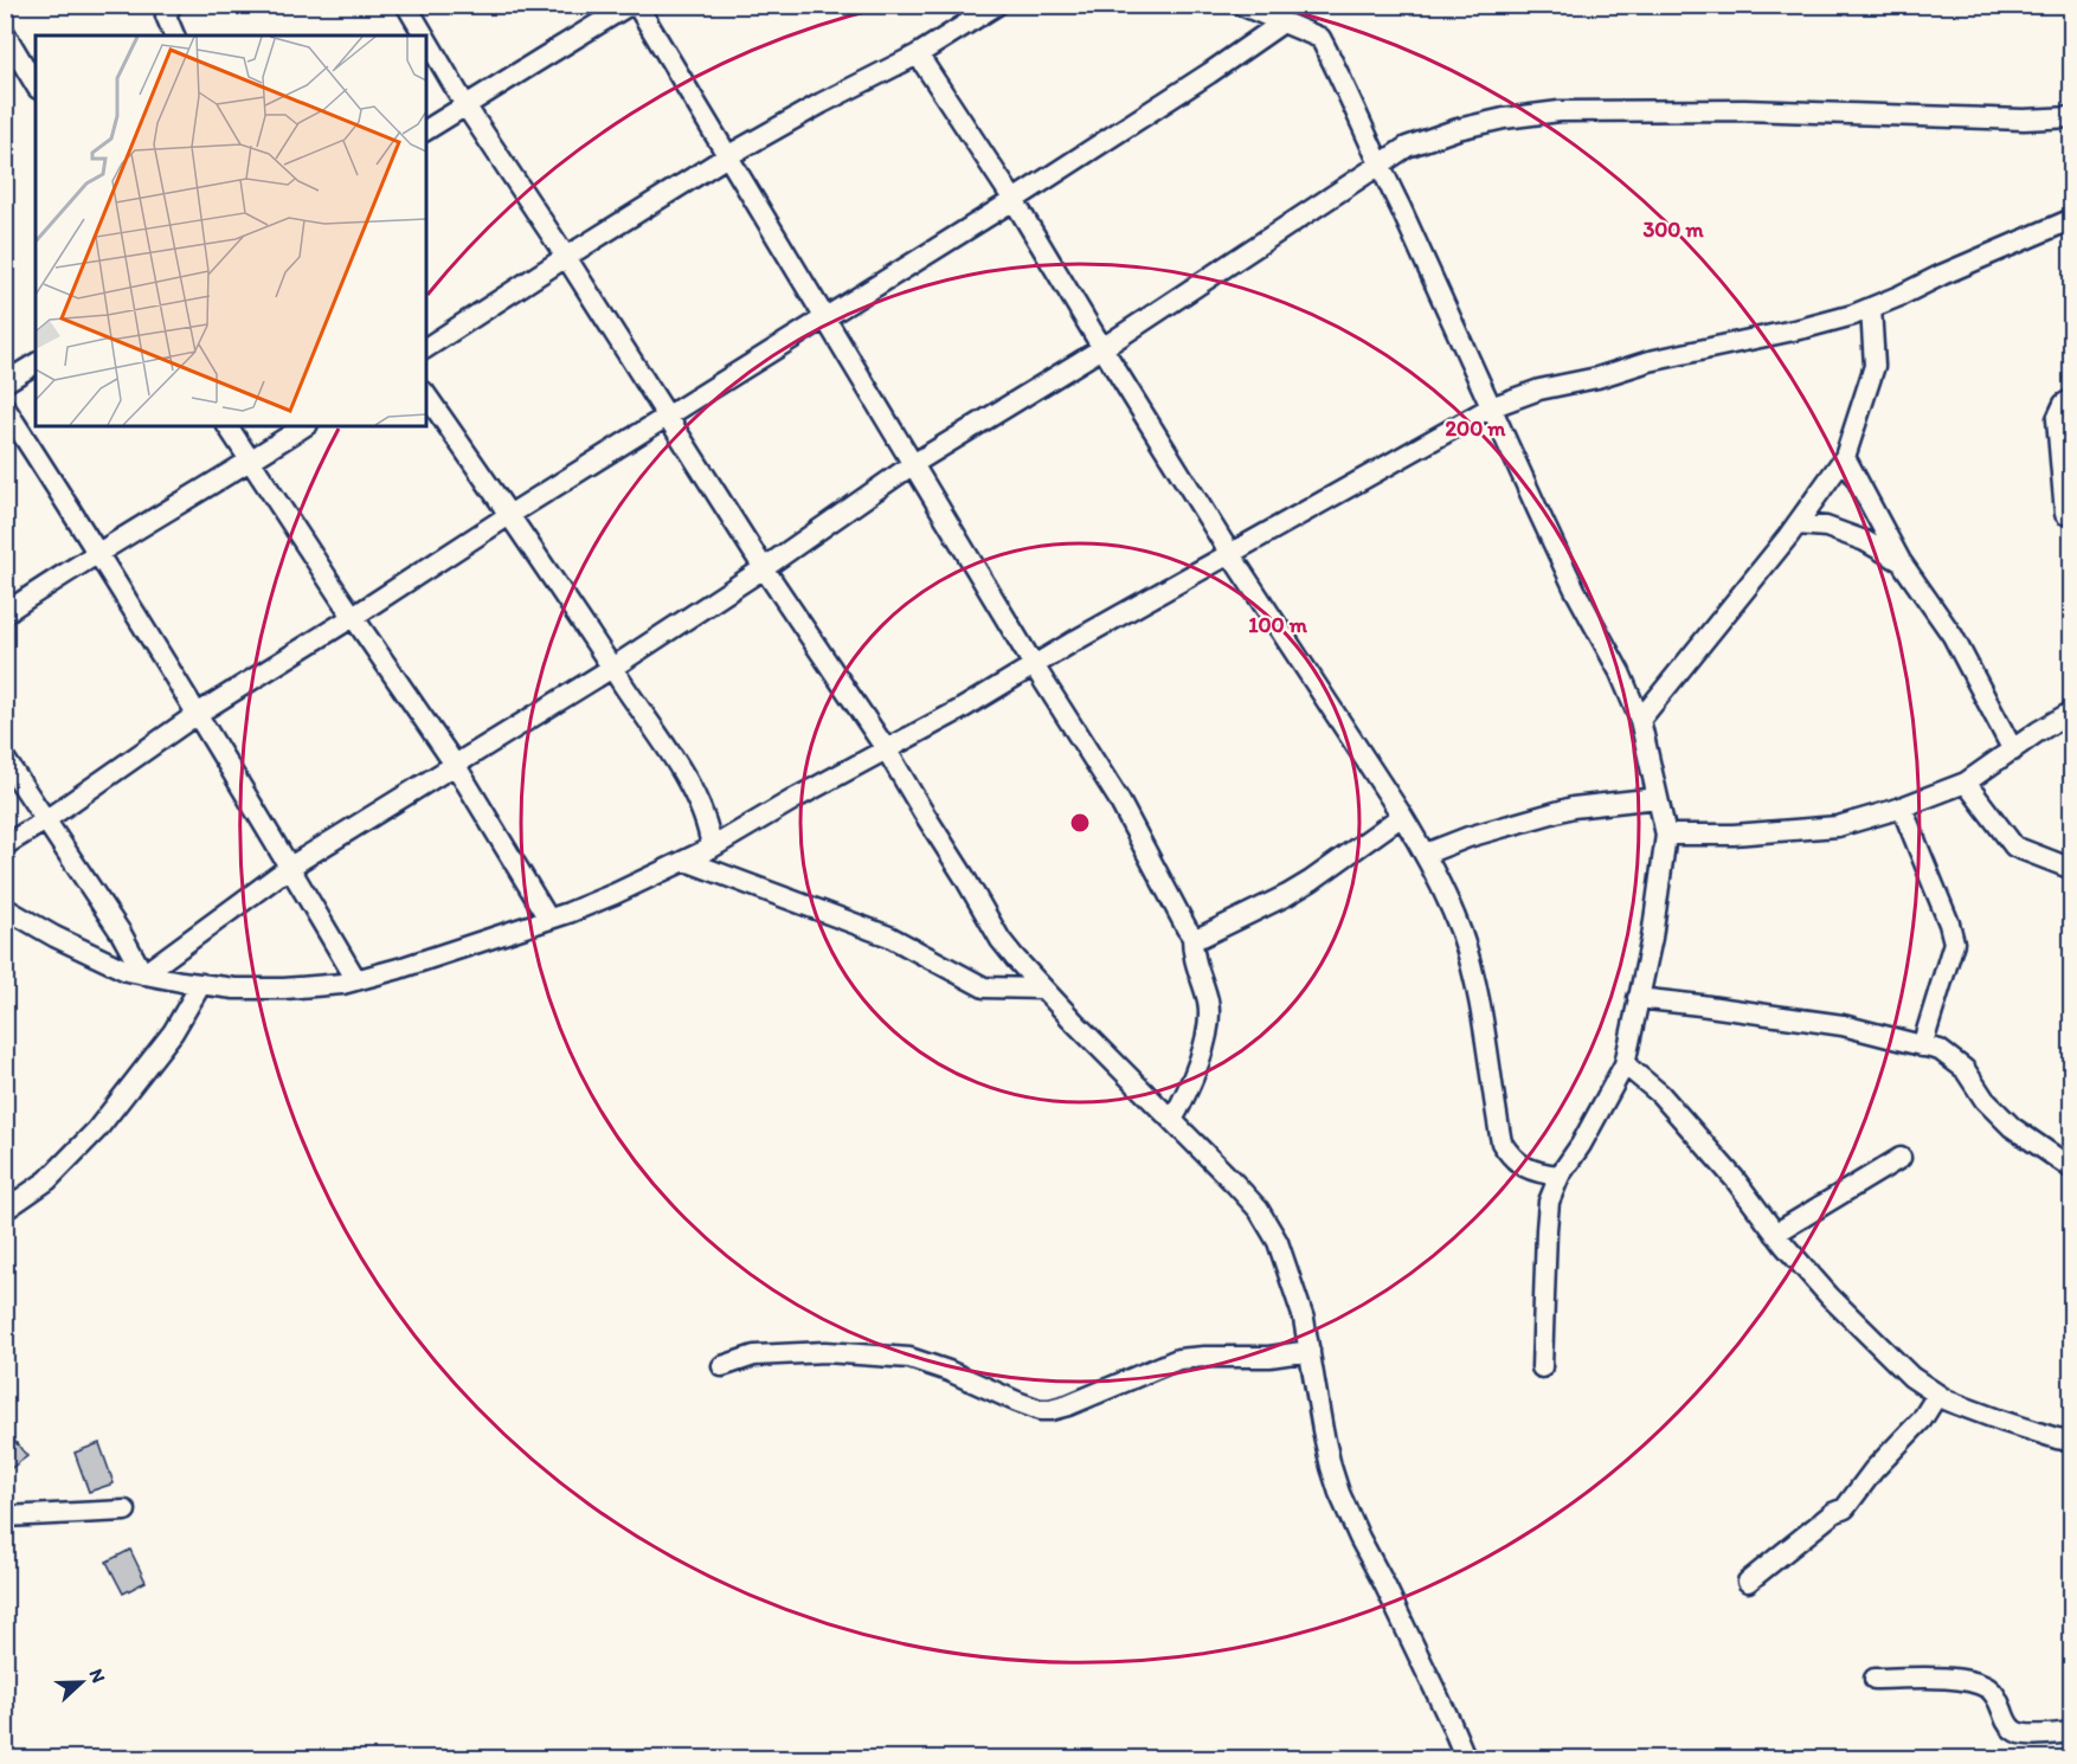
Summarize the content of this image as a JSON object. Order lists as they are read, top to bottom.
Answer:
{
  "north": "right",
  "rings": ["300 m", "200 m", "100 m"]
}
